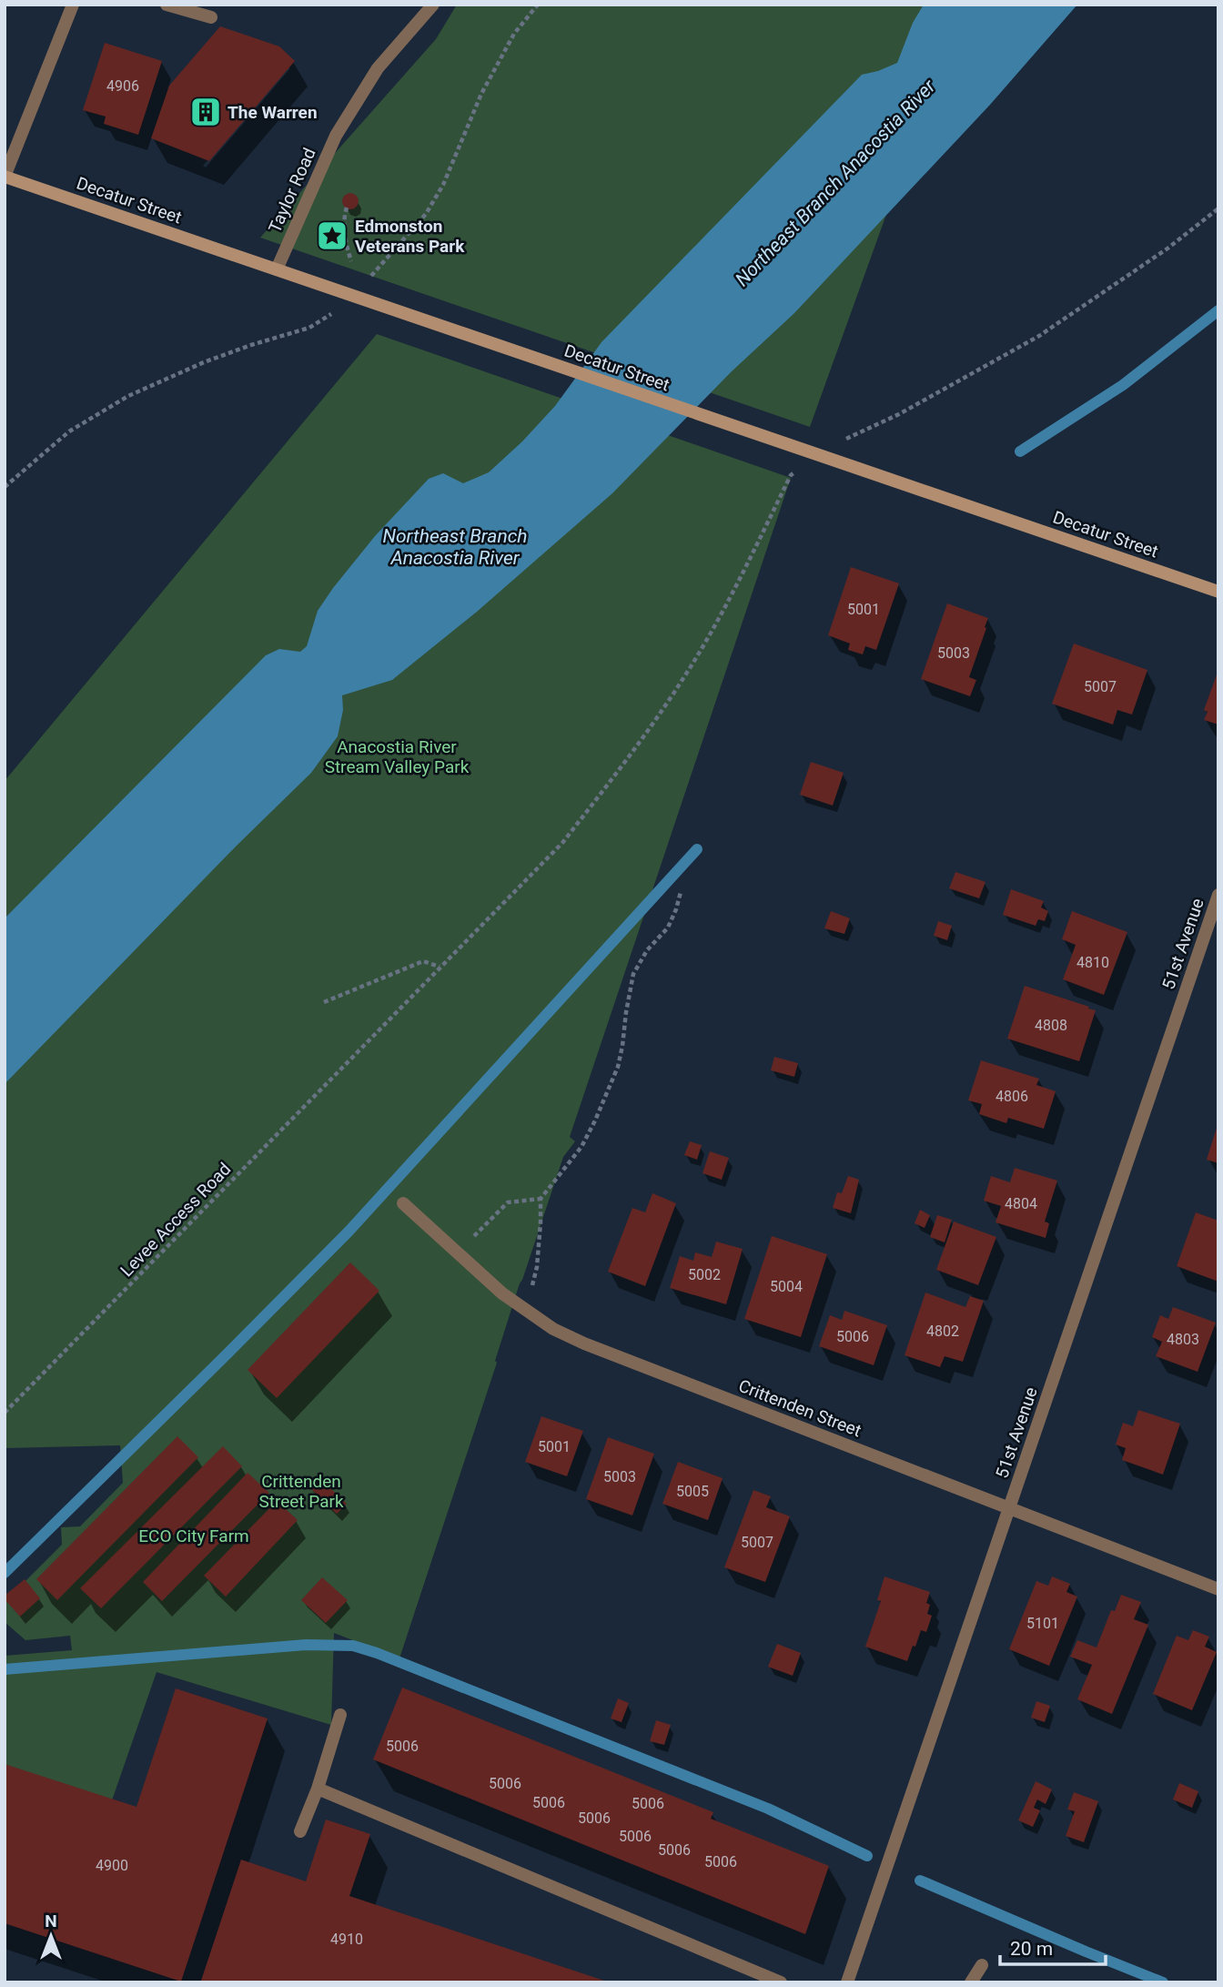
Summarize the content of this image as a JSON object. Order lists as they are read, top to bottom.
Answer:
{
  "streets": {
    "street": [
      "Taylor Road",
      "Decatur Street",
      "51st Avenue",
      "Crittenden Street"
    ],
    "path": ["Levee Access Road"]
  },
  "crossings": [
    ["Taylor Road", "Decatur Street"],
    ["Decatur Street", "Levee Access Road"],
    ["51st Avenue", "Crittenden Street"]
  ],
  "water": ["Northeast Branch Anacostia River"],
  "parks": ["Anacostia River Stream Valley Park", "Crittenden Street Park", "ECO City Farm"],
  "places": {
    "building": ["The Warren"],
    "place": ["Edmonston Veterans Park"]
  },
  "house_numbers": [
    "4906",
    "5001",
    "5003",
    "5007",
    "4810",
    "4808",
    "4806",
    "4804",
    "5002",
    "5004",
    "4802",
    "5006",
    "4803",
    "5001",
    "5003",
    "5005",
    "5007",
    "5101",
    "5006",
    "5006",
    "5006",
    "5006",
    "5006",
    "5006",
    "5006",
    "5006",
    "4900",
    "4910"
  ],
  "scale_bar": "20 m",
  "north": "top"
}
